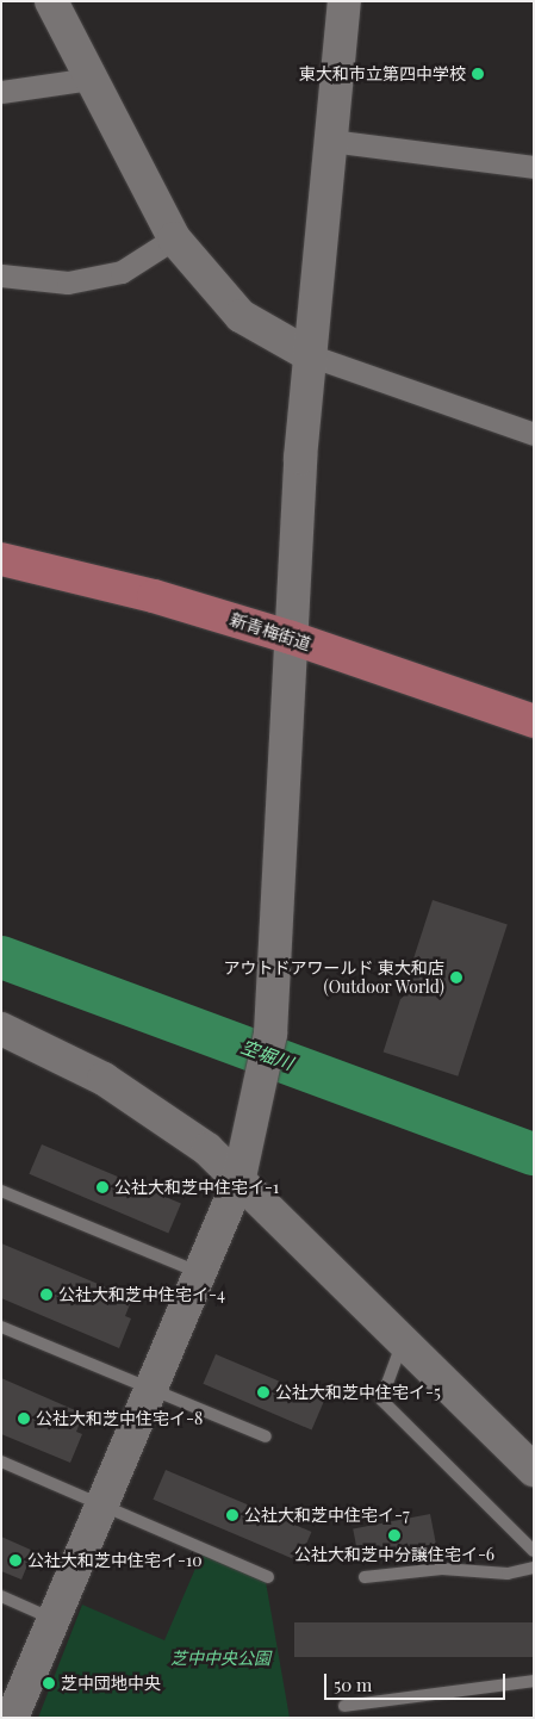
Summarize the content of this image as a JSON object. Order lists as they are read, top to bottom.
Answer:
{
  "streets": {
    "main road": ["新青梅街道"]
  },
  "water": ["空堀川"],
  "parks": ["芝中中央公園"],
  "places": [
    "東大和市立第四中学校",
    "アウトドアワールド 東大和店 (Outdoor World)",
    "公社大和芝中住宅イ-1",
    "公社大和芝中住宅イ-4",
    "公社大和芝中住宅イ-5",
    "公社大和芝中住宅イ-8",
    "公社大和芝中住宅イ-7",
    "公社大和芝中分譲住宅イ-6",
    "公社大和芝中住宅イ-10",
    "芝中団地中央"
  ],
  "scale_bar": "50 m"
}
